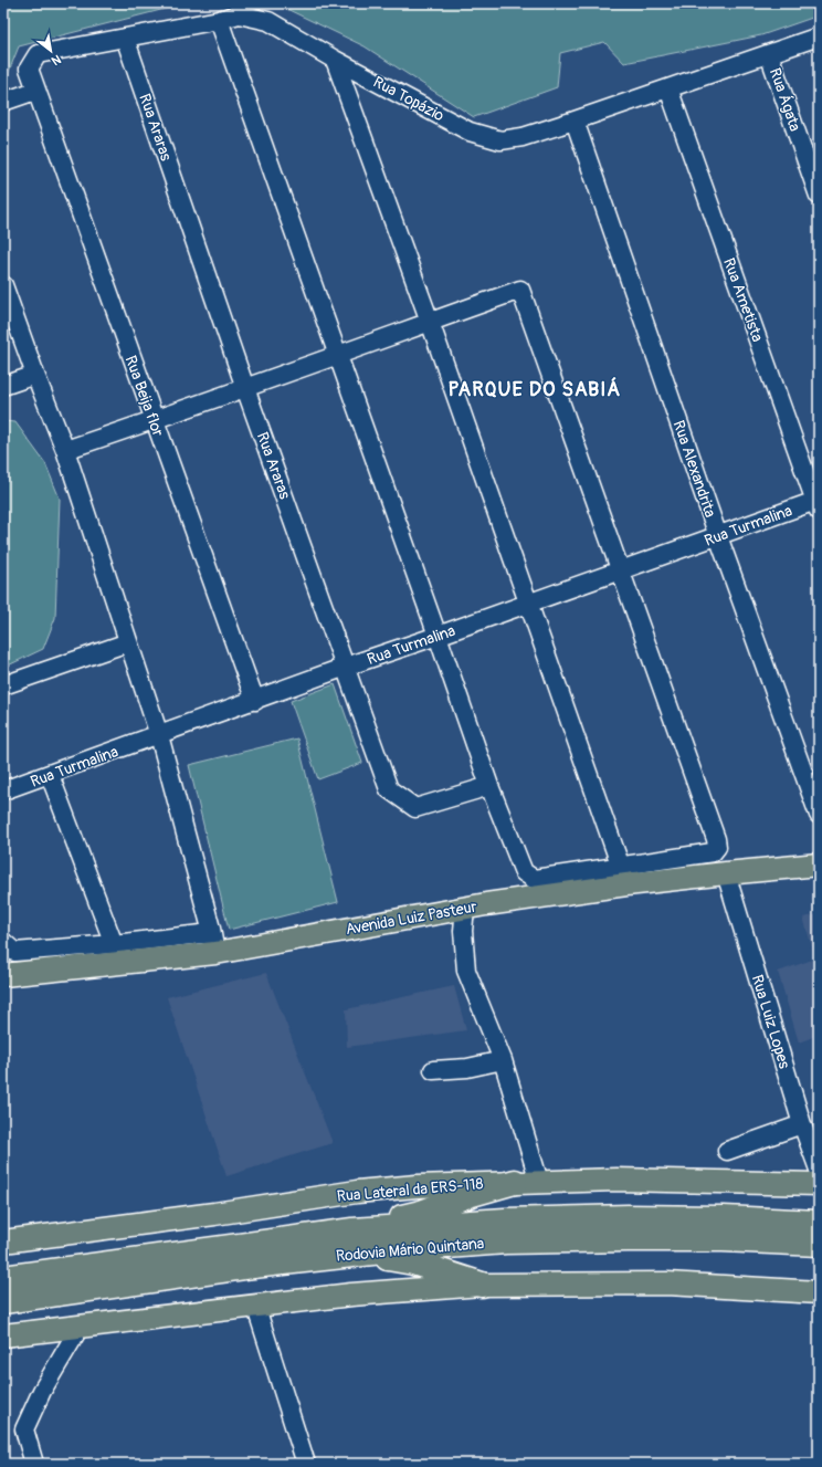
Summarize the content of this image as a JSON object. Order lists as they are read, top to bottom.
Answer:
{
  "streets": {
    "highway": ["Rodovia Mário Quintana"],
    "main road": ["Avenida Luiz Pasteur", "Rua Lateral da ERS-118"],
    "street": [
      "Rua Topázio",
      "Rua Ágata",
      "Rua Araras",
      "Rua Ametista",
      "Rua Beija flor",
      "Rua Alexandrita",
      "Rua Turmalina",
      "Rua Luiz Lopes"
    ]
  },
  "crossings": [
    ["Rua Topázio", "Rua Ágata"],
    ["Rua Topázio", "Rua Araras"],
    ["Rua Topázio", "Rua Ametista"],
    ["Rua Topázio", "Rua Beija flor"],
    ["Rua Topázio", "Rua Alexandrita"],
    ["Rua Araras", "Rua Turmalina"],
    ["Rua Ametista", "Rua Turmalina"],
    ["Rua Beija flor", "Rua Turmalina"],
    ["Rua Alexandrita", "Rua Turmalina"],
    ["Avenida Luiz Pasteur", "Rua Luiz Lopes"]
  ],
  "districts": ["PARQUE DO SABIÁ"],
  "north": "bottom right"
}
